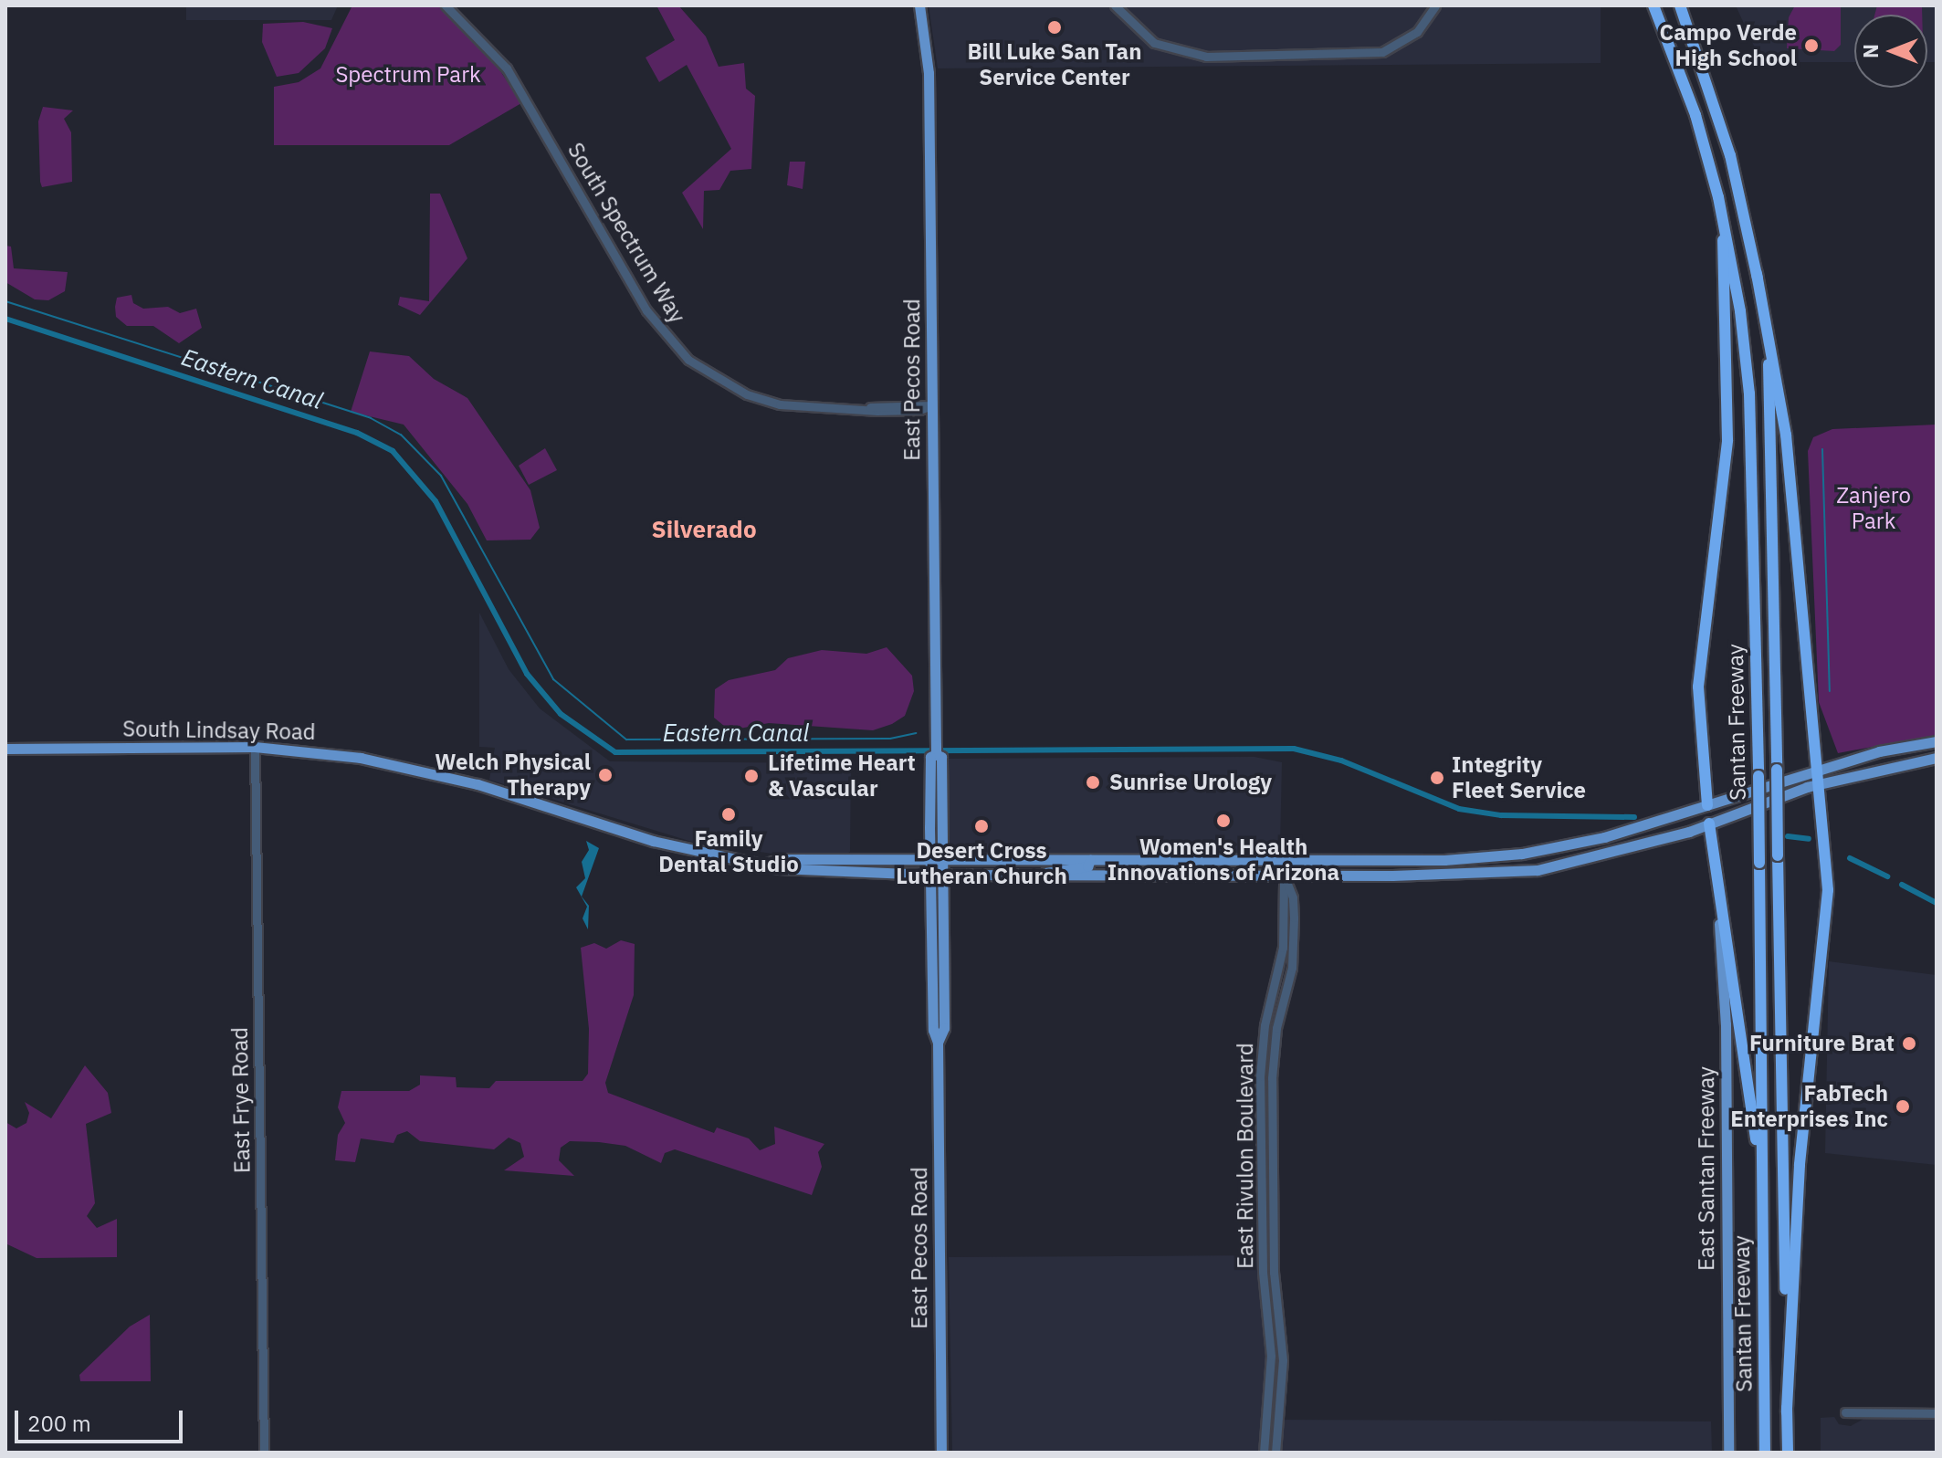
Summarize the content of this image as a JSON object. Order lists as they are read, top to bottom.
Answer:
{
  "streets": {
    "highway": ["Santan Freeway"],
    "main road": ["East Pecos Road", "South Lindsay Road", "East Santan Freeway"],
    "street": ["South Spectrum Way", "East Frye Road", "East Rivulon Boulevard"]
  },
  "crossings": [
    ["South Spectrum Way", "East Pecos Road"],
    ["East Pecos Road", "South Lindsay Road"],
    ["South Lindsay Road", "East Frye Road"],
    ["South Lindsay Road", "East Rivulon Boulevard"]
  ],
  "districts": ["Silverado"],
  "water": ["Eastern Canal"],
  "parks": ["Spectrum Park", "Zanjero Park"],
  "places": [
    "Bill Luke San Tan Service Center",
    "Campo Verde High School",
    "Welch Physical Therapy",
    "Lifetime Heart & Vascular",
    "Integrity Fleet Service",
    "Sunrise Urology",
    "Family Dental Studio",
    "Women's Health Innovations of Arizona",
    "Desert Cross Lutheran Church",
    "Furniture Brat",
    "FabTech Enterprises Inc"
  ],
  "scale_bar": "200 m",
  "north": "left"
}
